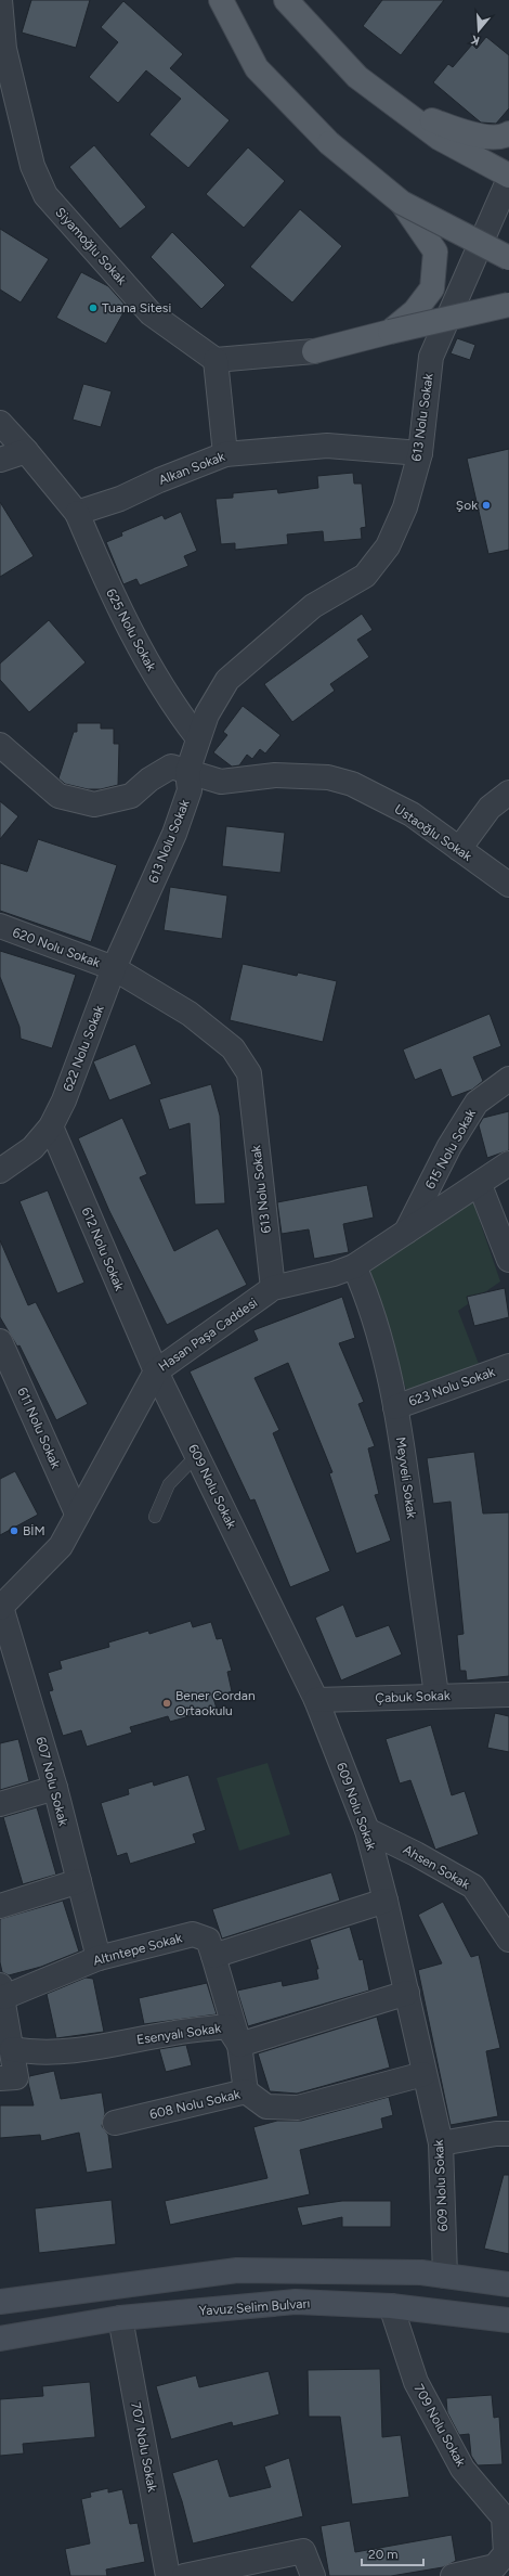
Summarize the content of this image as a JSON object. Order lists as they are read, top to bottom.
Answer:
{
  "streets": {
    "main road": ["Yavuz Selim Bulvarı"],
    "street": [
      "Siyamoğlu Sokak",
      "613 Nolu Sokak",
      "Alkan Sokak",
      "625 Nolu Sokak",
      "Ustaoğlu Sokak",
      "620 Nolu Sokak",
      "622 Nolu Sokak",
      "615 Nolu Sokak",
      "612 Nolu Sokak",
      "Hasan Paşa Caddesi",
      "623 Nolu Sokak",
      "611 Nolu Sokak",
      "Meyveli Sokak",
      "609 Nolu Sokak",
      "Çabuk Sokak",
      "607 Nolu Sokak",
      "Ahsen Sokak",
      "Altıntepe Sokak",
      "Esenyalı Sokak",
      "608 Nolu Sokak",
      "709 Nolu Sokak",
      "707 Nolu Sokak"
    ]
  },
  "crossings": [
    ["613 Nolu Sokak", "Alkan Sokak"],
    ["613 Nolu Sokak", "625 Nolu Sokak"],
    ["613 Nolu Sokak", "Ustaoğlu Sokak"],
    ["613 Nolu Sokak", "620 Nolu Sokak"],
    ["613 Nolu Sokak", "622 Nolu Sokak"],
    ["613 Nolu Sokak", "Hasan Paşa Caddesi"],
    ["Alkan Sokak", "625 Nolu Sokak"],
    ["620 Nolu Sokak", "622 Nolu Sokak"],
    ["622 Nolu Sokak", "612 Nolu Sokak"],
    ["615 Nolu Sokak", "Hasan Paşa Caddesi"],
    ["612 Nolu Sokak", "Hasan Paşa Caddesi"],
    ["612 Nolu Sokak", "609 Nolu Sokak"],
    ["Hasan Paşa Caddesi", "611 Nolu Sokak"],
    ["Hasan Paşa Caddesi", "Meyveli Sokak"],
    ["Hasan Paşa Caddesi", "609 Nolu Sokak"],
    ["Hasan Paşa Caddesi", "607 Nolu Sokak"],
    ["623 Nolu Sokak", "Meyveli Sokak"],
    ["Meyveli Sokak", "Çabuk Sokak"],
    ["609 Nolu Sokak", "Çabuk Sokak"],
    ["609 Nolu Sokak", "Ahsen Sokak"],
    ["609 Nolu Sokak", "Esenyalı Sokak"],
    ["609 Nolu Sokak", "608 Nolu Sokak"],
    ["607 Nolu Sokak", "Altıntepe Sokak"],
    ["Yavuz Selim Bulvarı", "709 Nolu Sokak"],
    ["Yavuz Selim Bulvarı", "707 Nolu Sokak"]
  ],
  "places": [
    "Tuana Sitesi",
    "Şok",
    "BİM",
    "Bener Cordan Ortaokulu"
  ],
  "scale_bar": "20 m",
  "north": "bottom"
}
